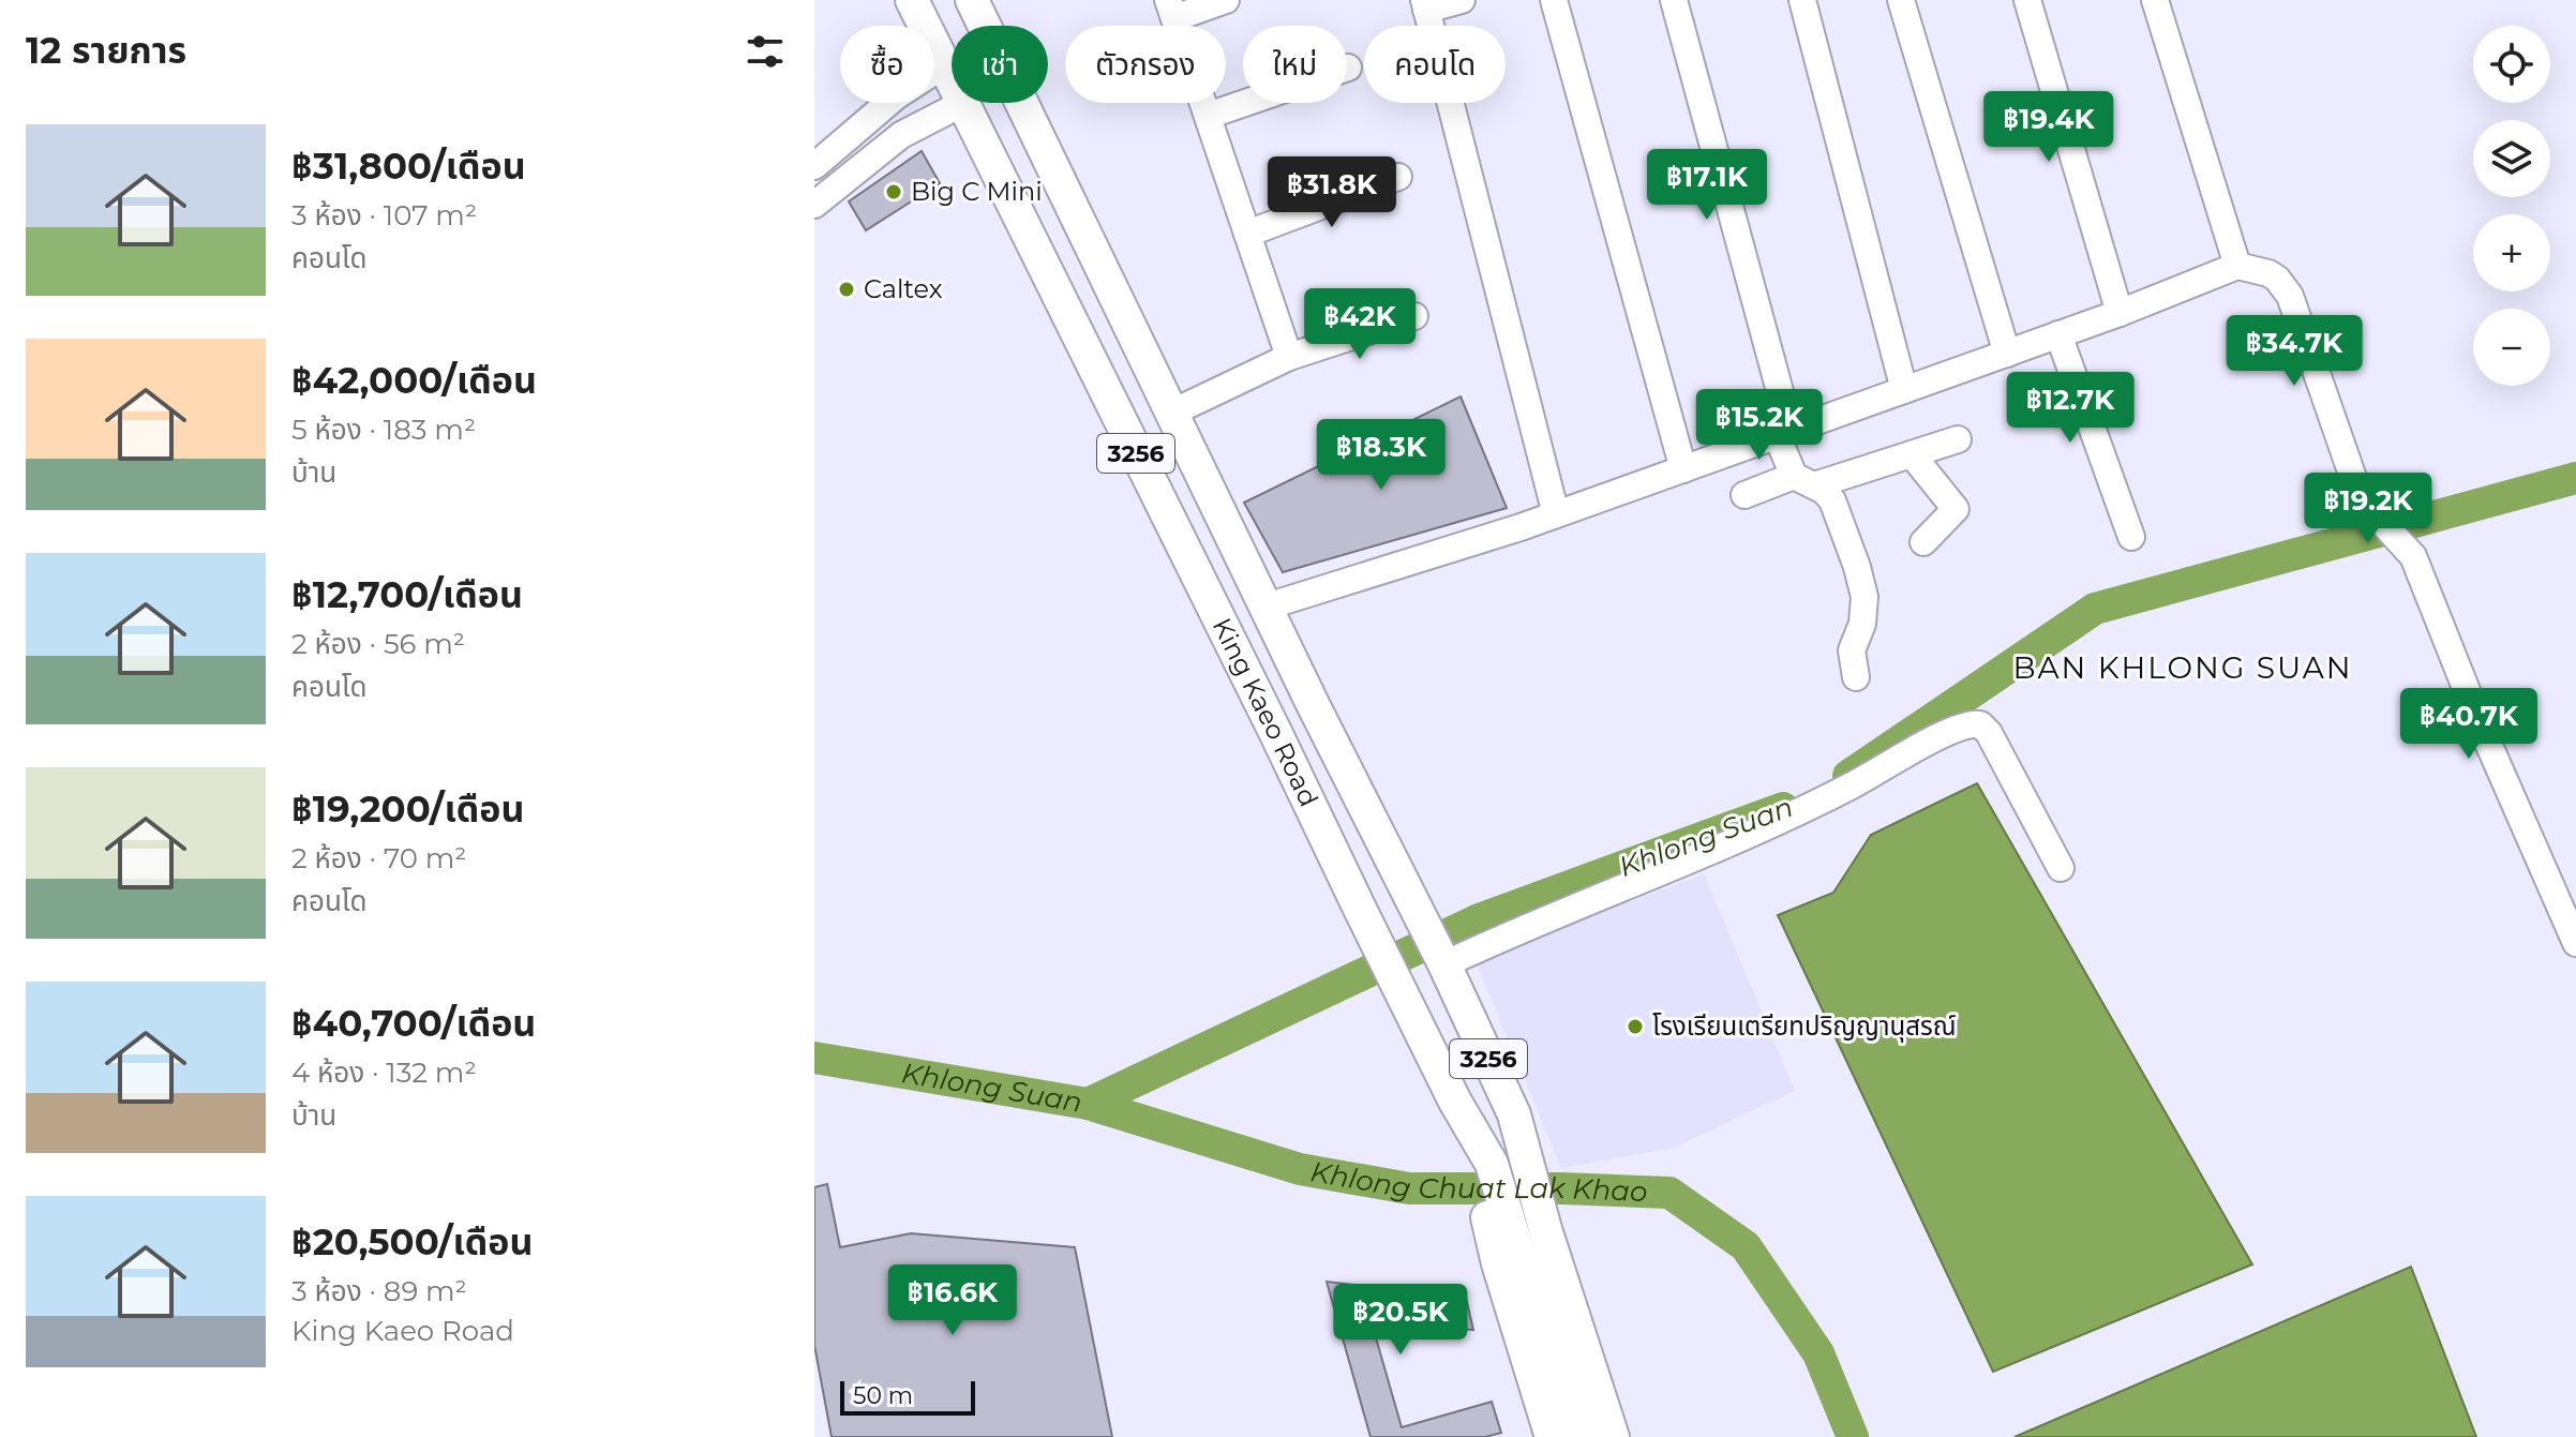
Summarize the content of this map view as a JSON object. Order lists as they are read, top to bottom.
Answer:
{
  "streets": {
    "main road": ["3256", "King Kaeo Road"]
  },
  "districts": ["BAN KHLONG SUAN"],
  "water": ["Khlong Suan", "Khlong Chuat Lak Khao"],
  "places": ["Big C Mini", "Caltex", "โรงเรียนเตรียทปริญญานุสรณ์"],
  "scale_bar": "50 m",
  "page": {
    "heading": "12 รายการ",
    "map_buttons": ["+", "−"],
    "chip": [
      "ซื้อ",
      "เช่า",
      "ตัวกรอง",
      "ใหม่",
      "คอนโด"
    ],
    "price": [
      "฿19.4K",
      "฿17.1K",
      "฿31.8K",
      "฿42K",
      "฿34.7K",
      "฿12.7K",
      "฿15.2K",
      "฿18.3K",
      "฿19.2K",
      "฿40.7K",
      "฿16.6K",
      "฿20.5K"
    ],
    "list": [
      {
        "name": "฿31,800/เดือน",
        "note": "3 ห้อง · 107 m² · คอนโด"
      },
      {
        "name": "฿42,000/เดือน",
        "note": "5 ห้อง · 183 m² · บ้าน"
      },
      {
        "name": "฿12,700/เดือน",
        "note": "2 ห้อง · 56 m² · คอนโด"
      },
      {
        "name": "฿19,200/เดือน",
        "note": "2 ห้อง · 70 m² · คอนโด"
      },
      {
        "name": "฿40,700/เดือน",
        "note": "4 ห้อง · 132 m² · บ้าน"
      },
      {
        "name": "฿20,500/เดือน",
        "note": "3 ห้อง · 89 m² · King Kaeo Road"
      }
    ],
    "scale": "50 m"
  }
}
